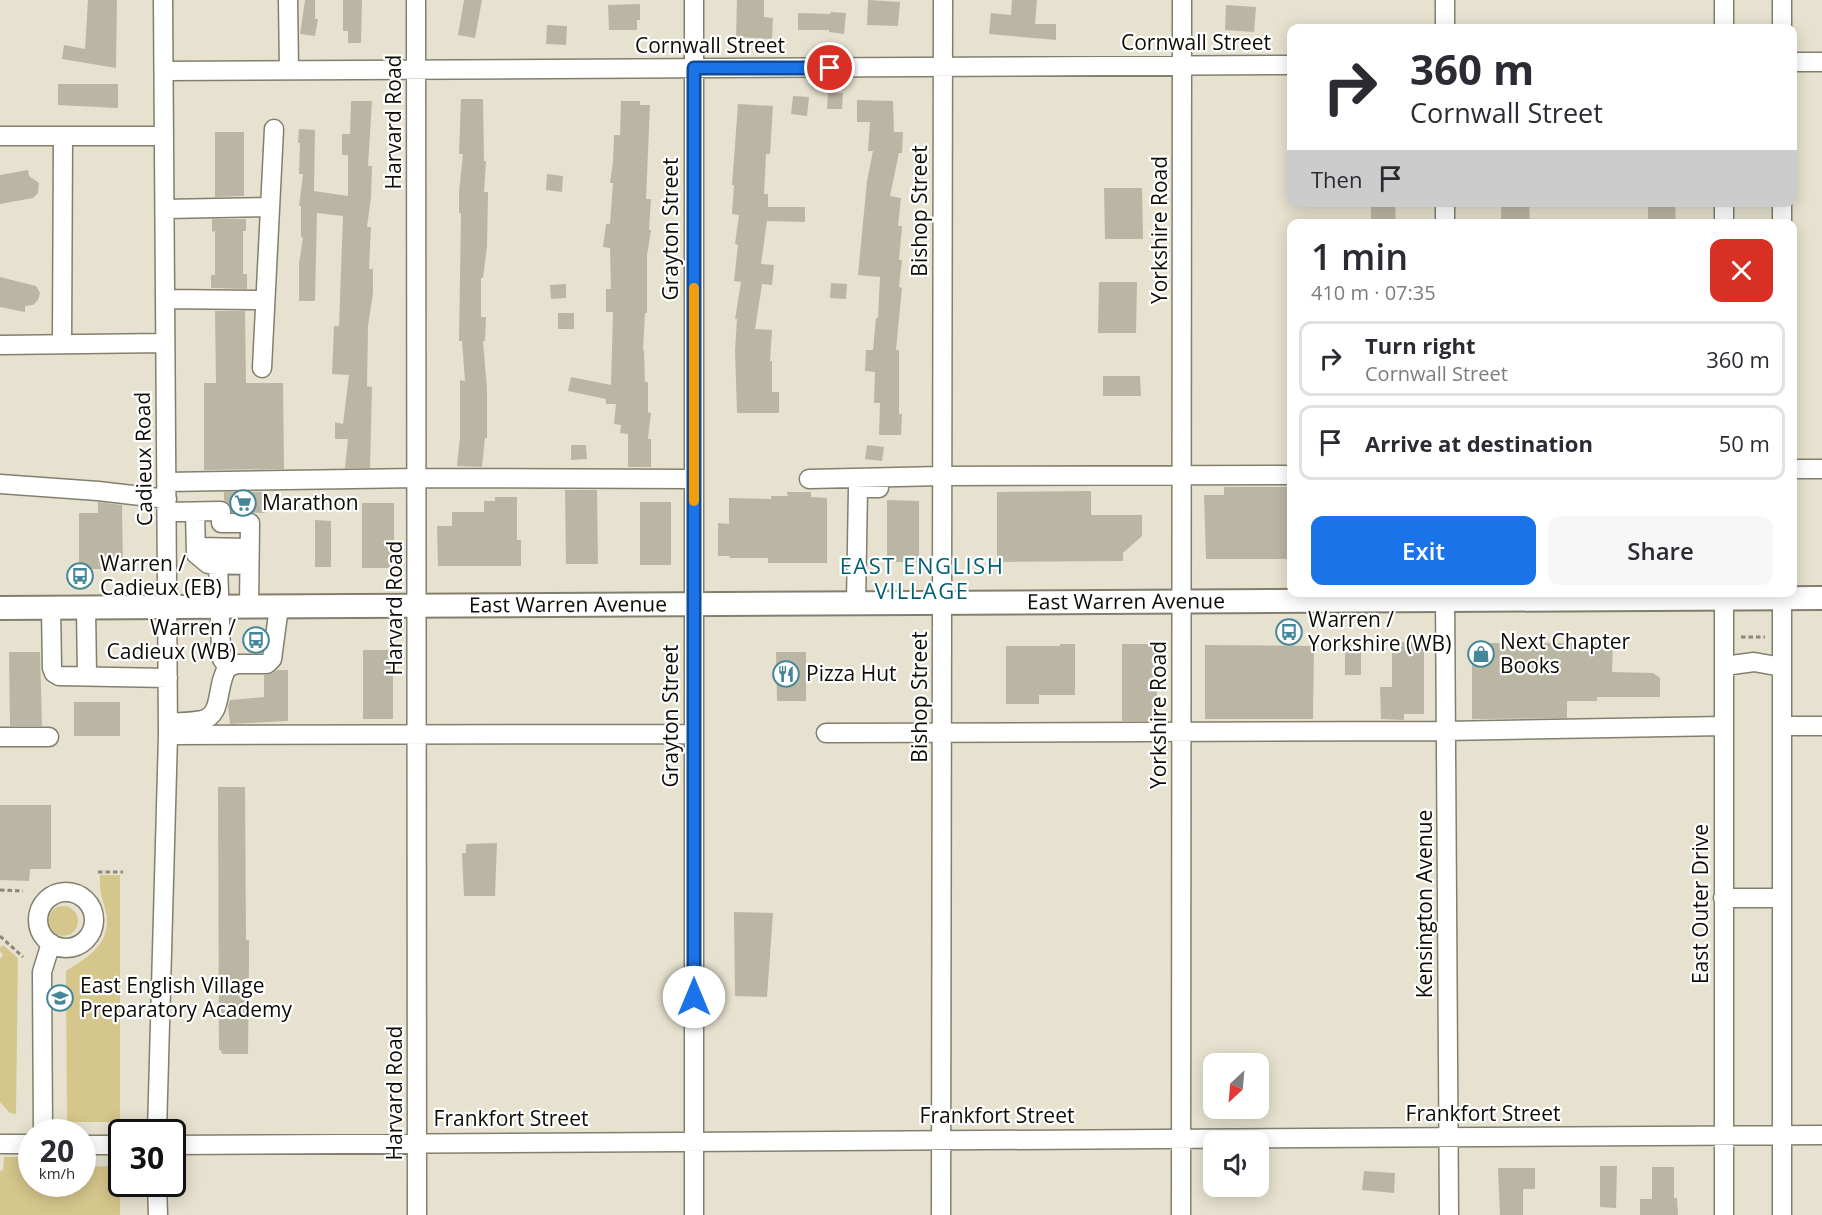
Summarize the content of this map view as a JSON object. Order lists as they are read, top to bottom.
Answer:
{
  "streets": {
    "main road": ["East Warren Avenue"],
    "street": [
      "Cornwall Street",
      "Harvard Road",
      "Bishop Street",
      "Grayton Street",
      "Yorkshire Road",
      "Cadieux Road",
      "Kensington Avenue",
      "East Outer Drive",
      "Frankfort Street"
    ]
  },
  "crossings": [
    ["Cornwall Street", "Harvard Road"],
    ["Cornwall Street", "Bishop Street"],
    ["Cornwall Street", "Grayton Street"],
    ["Cornwall Street", "Yorkshire Road"],
    ["Cornwall Street", "Cadieux Road"],
    ["Harvard Road", "East Warren Avenue"],
    ["Harvard Road", "Frankfort Street"],
    ["Bishop Street", "East Warren Avenue"],
    ["Bishop Street", "Frankfort Street"],
    ["Grayton Street", "East Warren Avenue"],
    ["Grayton Street", "Frankfort Street"],
    ["Yorkshire Road", "East Warren Avenue"],
    ["Yorkshire Road", "Frankfort Street"],
    ["Cadieux Road", "East Warren Avenue"],
    ["Kensington Avenue", "Frankfort Street"],
    ["East Outer Drive", "Frankfort Street"]
  ],
  "districts": ["EAST ENGLISH VILLAGE"],
  "places": {
    "supermarket": ["Marathon"],
    "bus stop": ["Warren / Cadieux (EB)", "Warren / Yorkshire (WB)", "Warren / Cadieux (WB)"],
    "shop": ["Next Chapter Books"],
    "restaurant": ["Pizza Hut"],
    "school or university": ["East English Village Preparatory Academy"]
  },
  "north": "bottom left",
  "page": {
    "turn": ["360 m", "Cornwall Street"],
    "then": "Then",
    "heading": ["1 min", "410 m · 07:35"],
    "list": [
      {
        "name": "Turn right",
        "note": "Cornwall Street",
        "value": "360 m"
      },
      {
        "name": "Arrive at destination",
        "value": "50 m"
      }
    ],
    "buttons": ["Exit", "Share"],
    "speed": "20 km/h",
    "limit": "30"
  }
}
